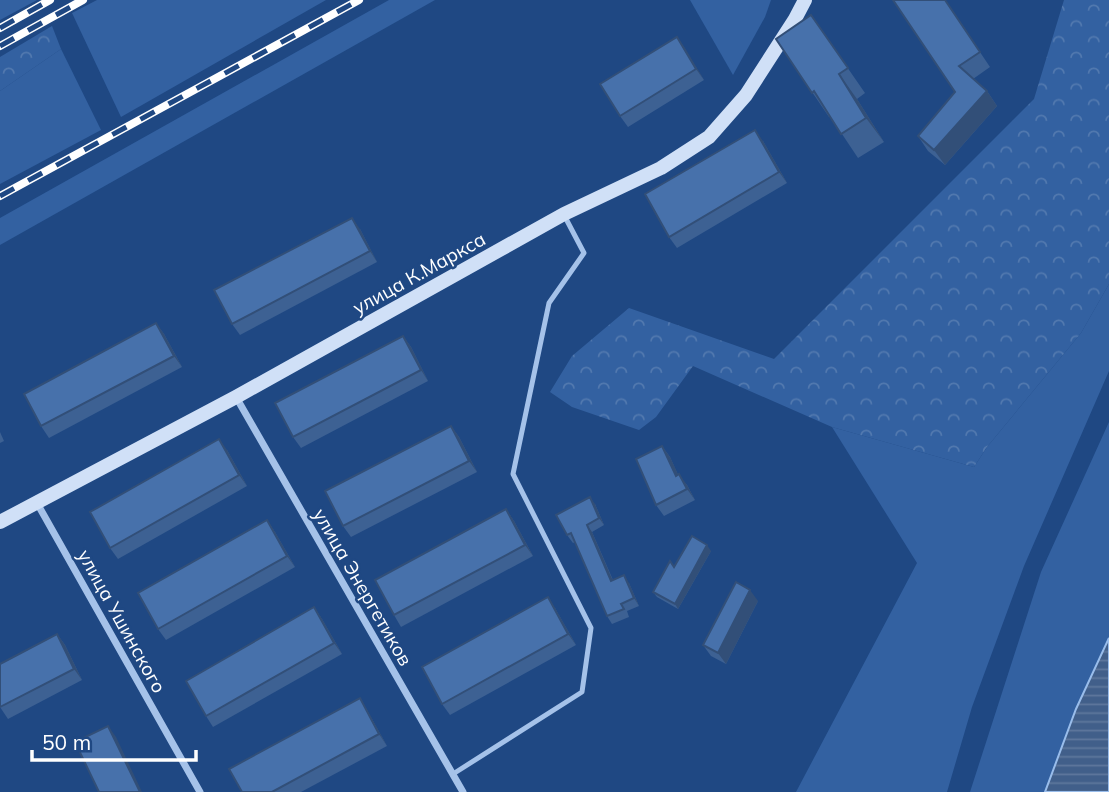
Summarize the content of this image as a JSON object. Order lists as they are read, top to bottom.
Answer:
{
  "streets": {
    "main road": ["улица К.Маркса"],
    "street": ["улица Энергетиков", "улица Ушинского"]
  },
  "crossings": [
    ["улица К.Маркса", "улица Энергетиков"],
    ["улица К.Маркса", "улица Ушинского"]
  ],
  "scale_bar": "50 m"
}
